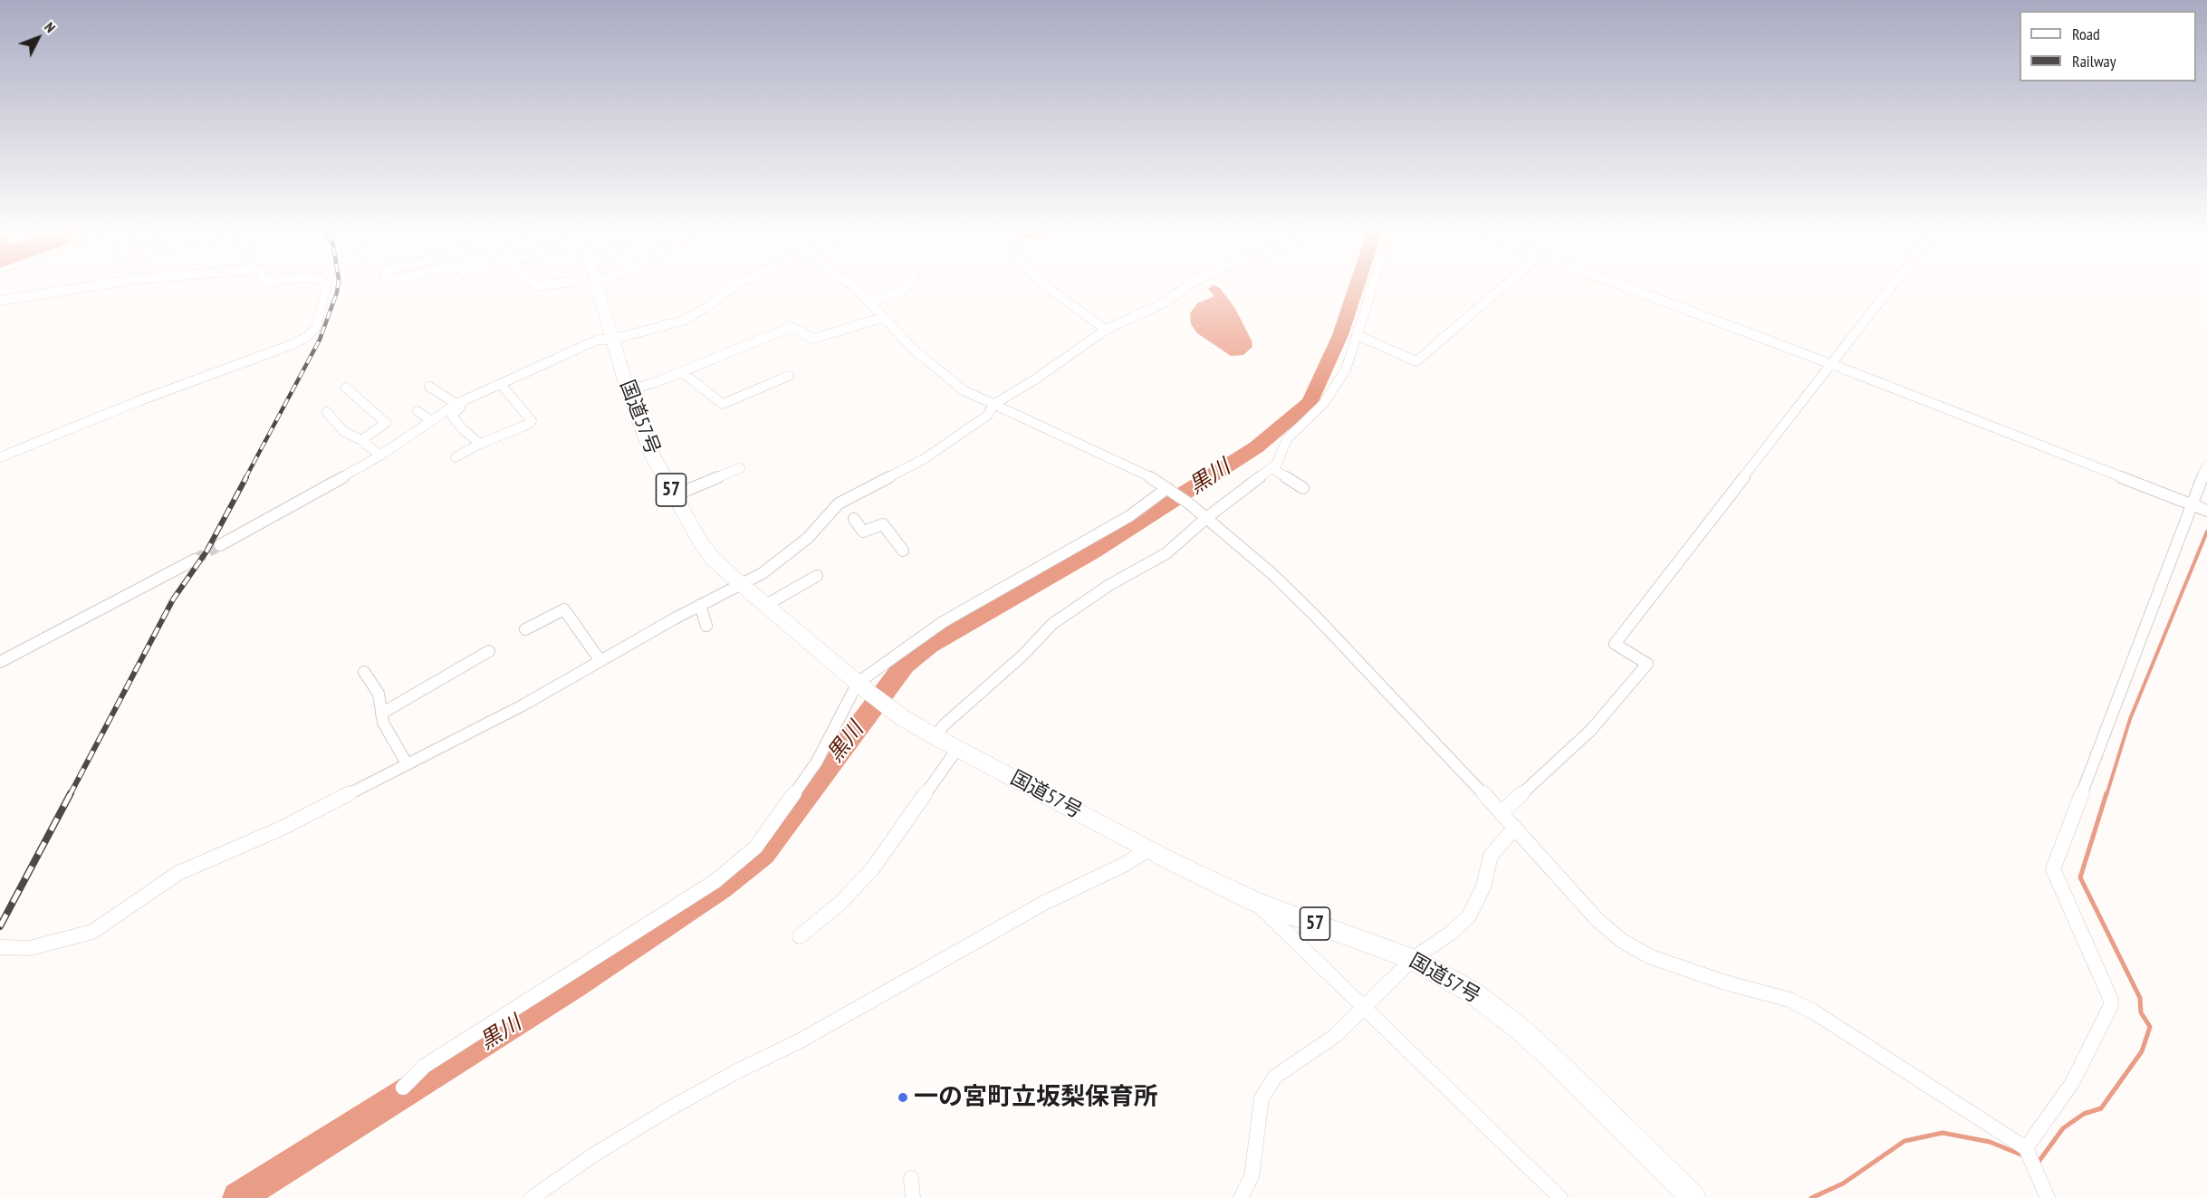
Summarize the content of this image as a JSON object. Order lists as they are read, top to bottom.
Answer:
{
  "streets": {
    "highway": ["国道57号", "57"]
  },
  "water": ["黒川"],
  "places": ["一の宮町立坂梨保育所"],
  "legend": ["Road", "Railway"],
  "north": "top right"
}
